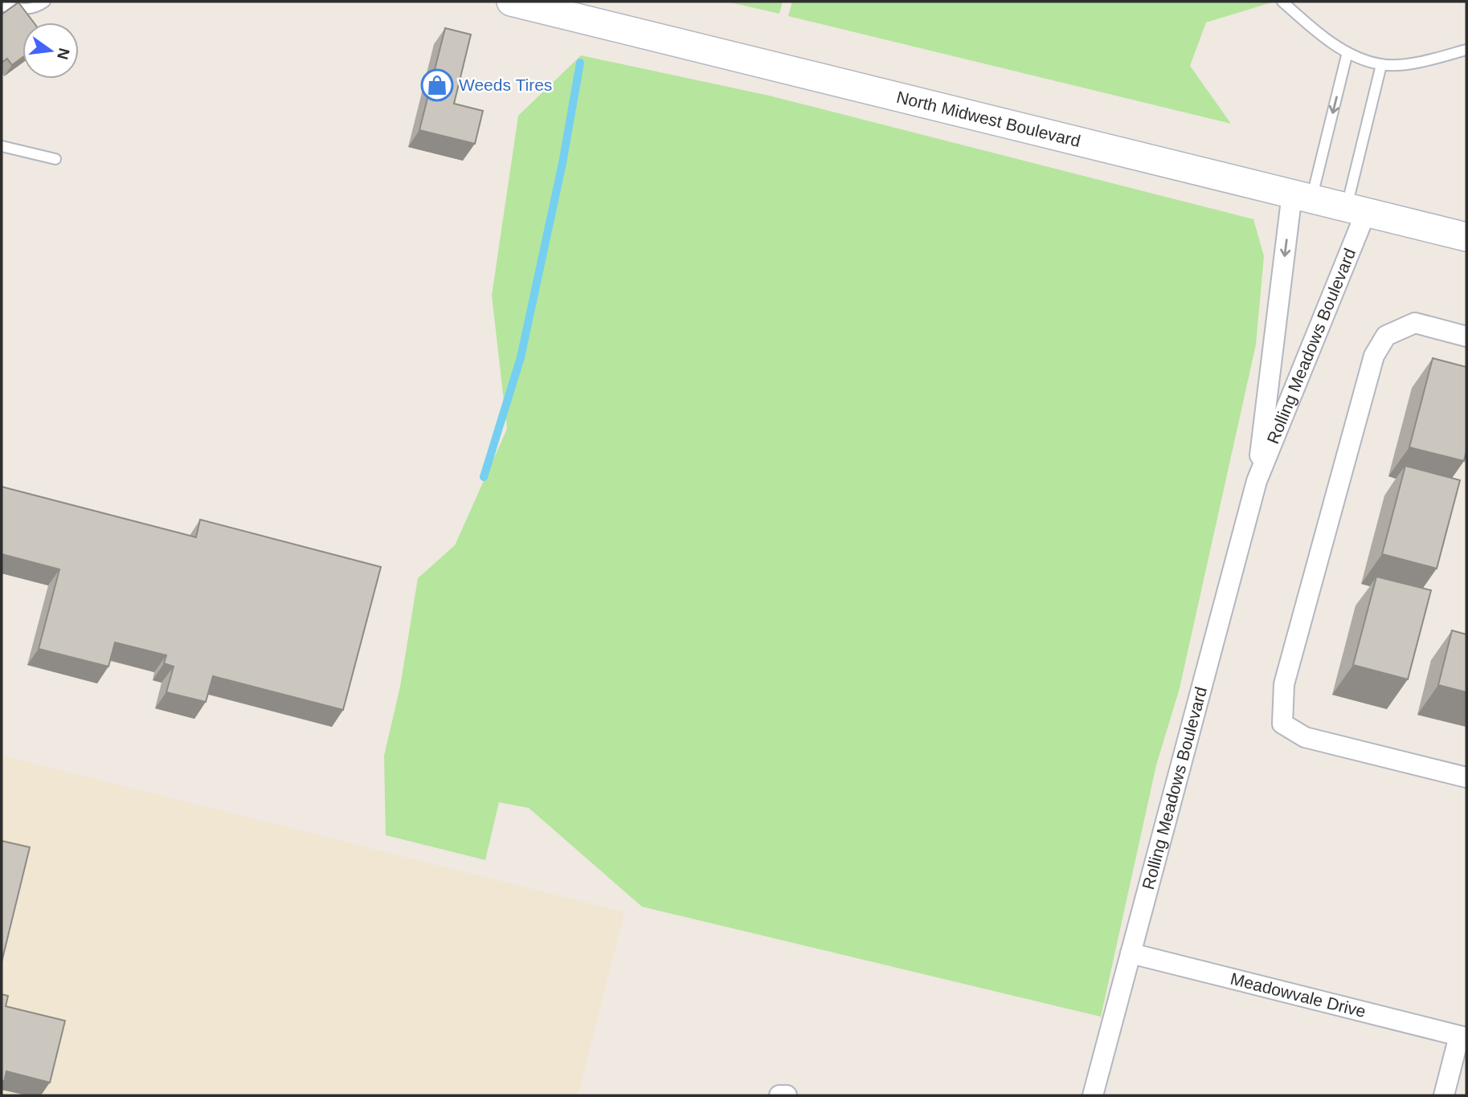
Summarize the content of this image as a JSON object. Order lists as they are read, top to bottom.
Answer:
{
  "streets": {
    "main road": ["North Midwest Boulevard"],
    "street": ["Rolling Meadows Boulevard", "Meadowvale Drive"]
  },
  "crossings": [
    ["North Midwest Boulevard", "Rolling Meadows Boulevard"],
    ["Rolling Meadows Boulevard", "Meadowvale Drive"]
  ],
  "places": {
    "shop": ["Weeds Tires"]
  },
  "north": "right"
}
